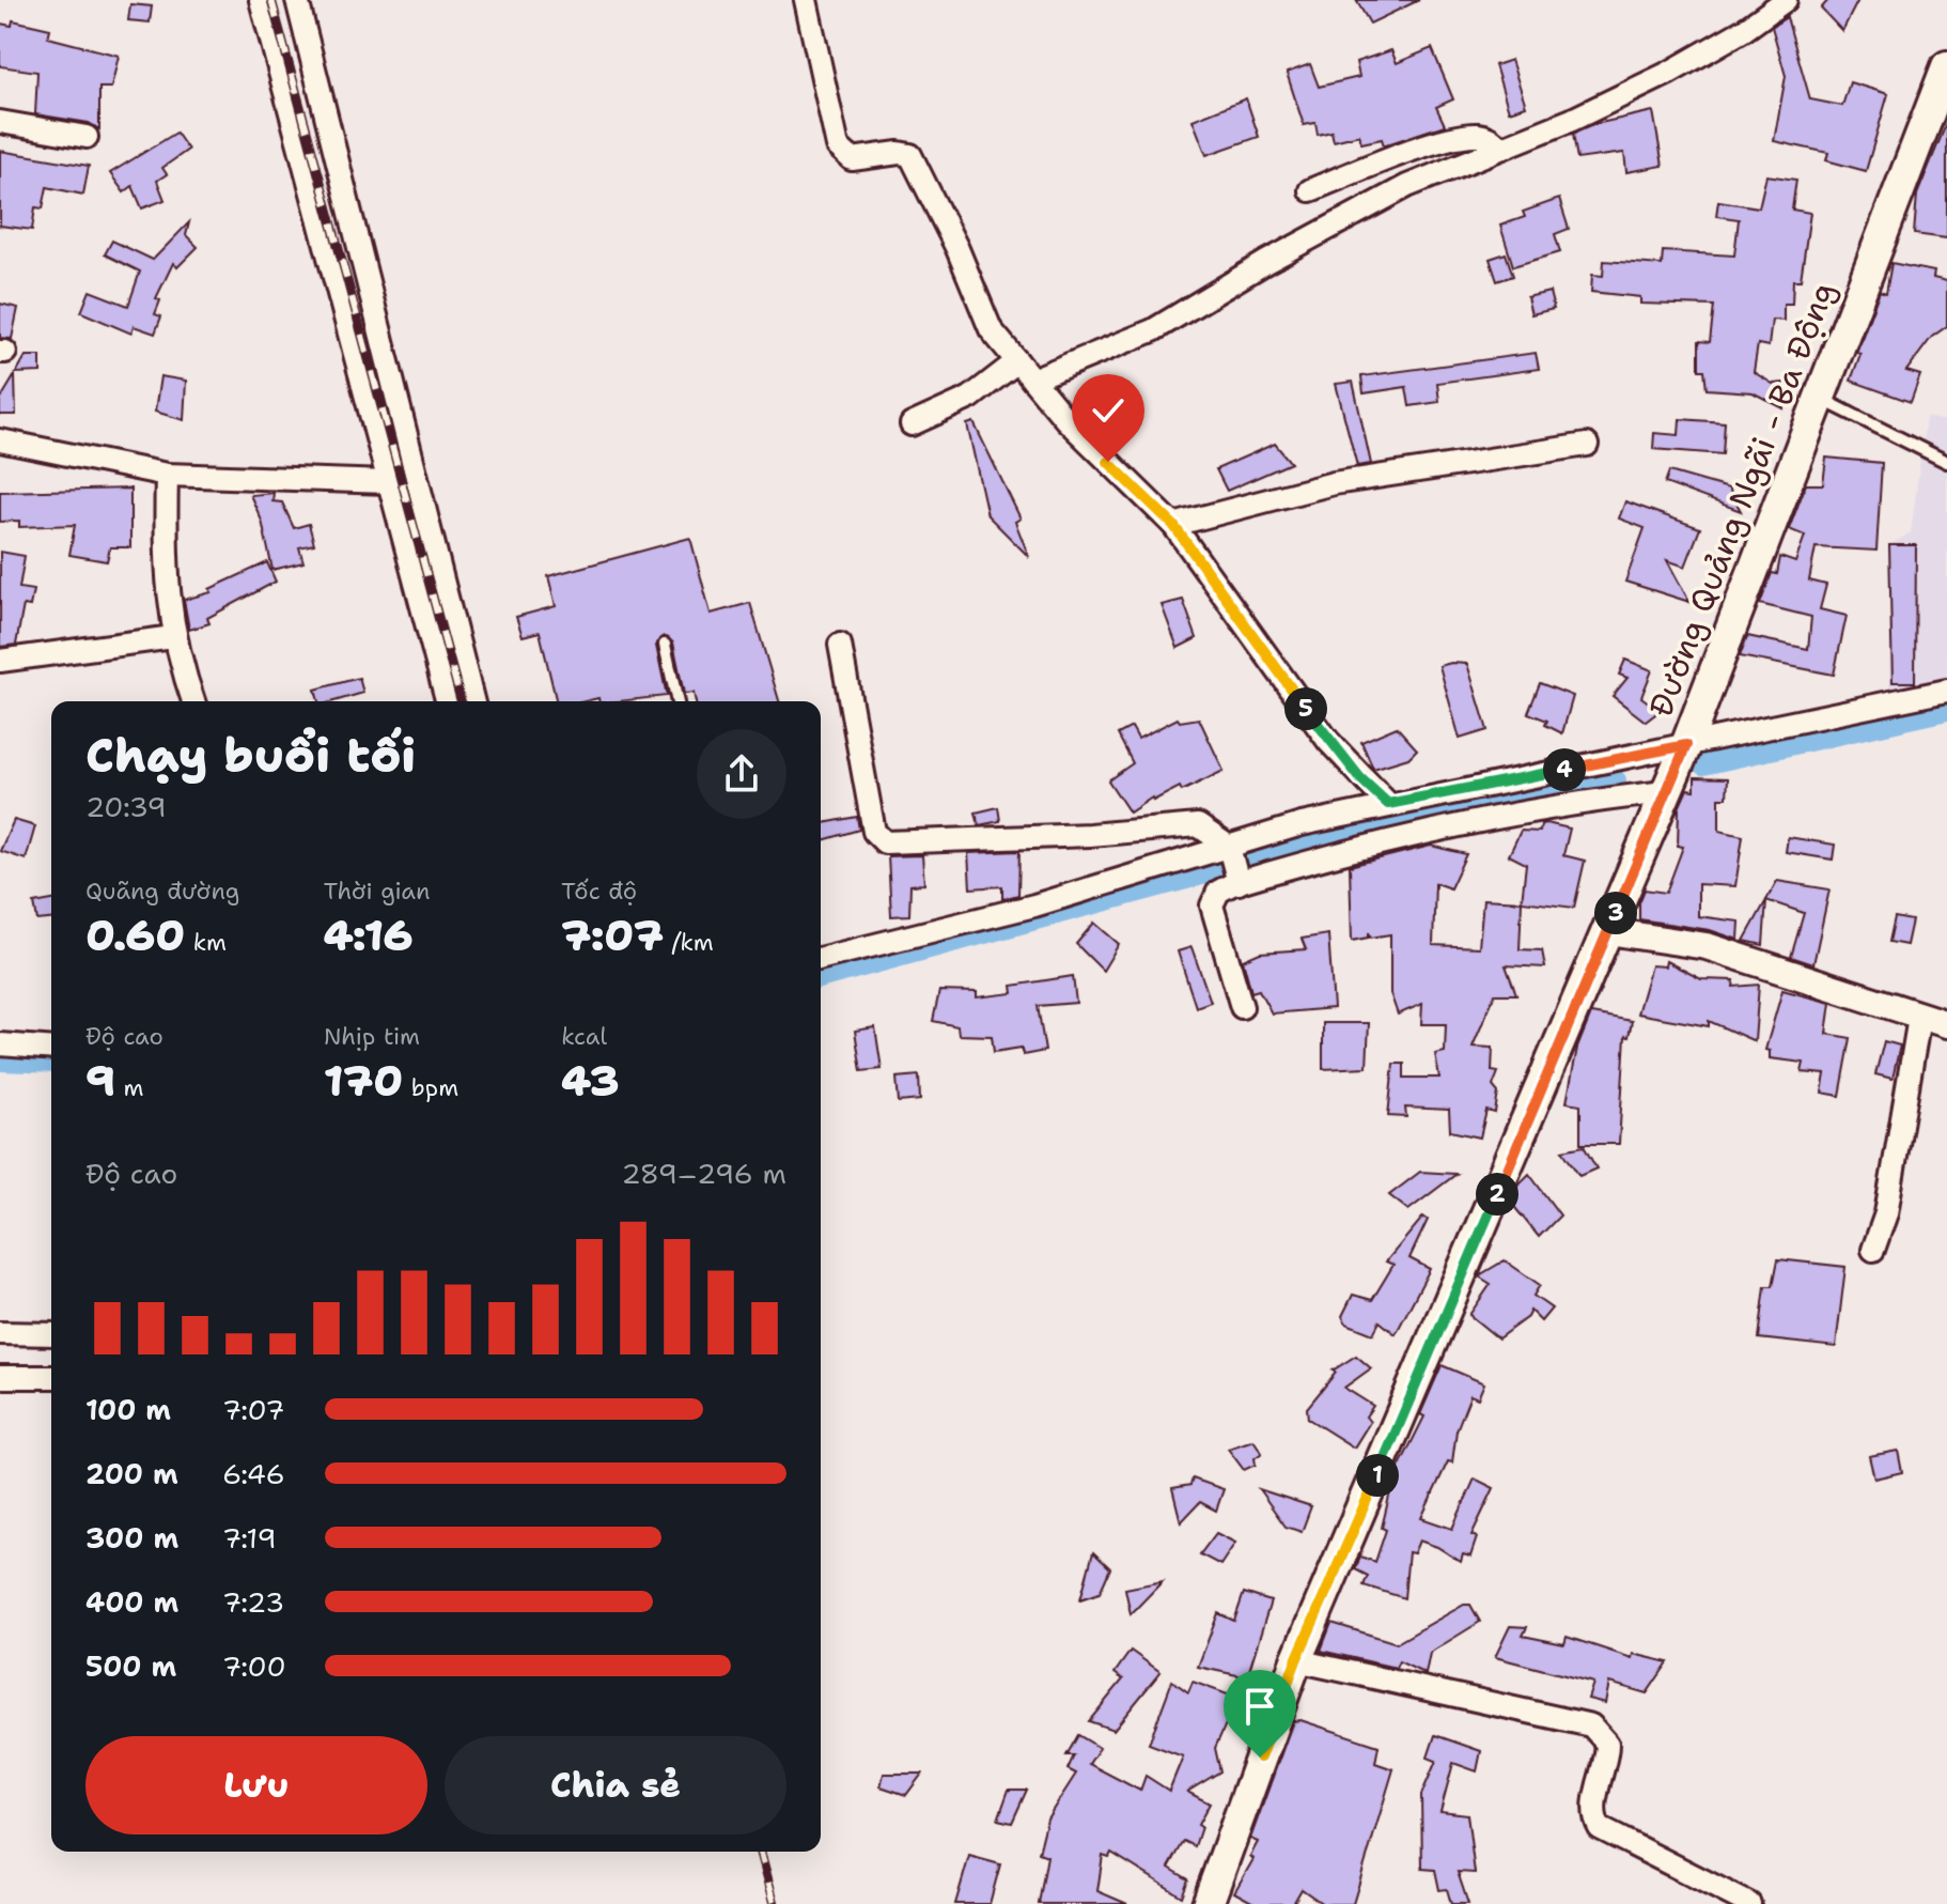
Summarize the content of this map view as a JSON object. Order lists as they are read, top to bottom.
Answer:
{
  "streets": {
    "main road": ["Đường Quảng Ngãi - Ba Động"]
  },
  "page": {
    "pins": [
      "5",
      "4",
      "3",
      "2",
      "1"
    ],
    "heading": ["Chạy buổi tối", "20:39"],
    "stats": [
      ["Quãng đường", "0.60 km"],
      ["Thời gian", "4:16"],
      ["Tốc độ", "7:07 /km"],
      ["Độ cao", "9 m"],
      ["Nhịp tim", "170 bpm"],
      ["kcal", "43"]
    ],
    "chart": ["Độ cao", "289–296 m"],
    "list": [
      {
        "name": "100 m",
        "note": "7:07"
      },
      {
        "name": "200 m",
        "note": "6:46"
      },
      {
        "name": "300 m",
        "note": "7:19"
      },
      {
        "name": "400 m",
        "note": "7:23"
      },
      {
        "name": "500 m",
        "note": "7:00"
      }
    ],
    "buttons": ["Lưu", "Chia sẻ"]
  }
}
